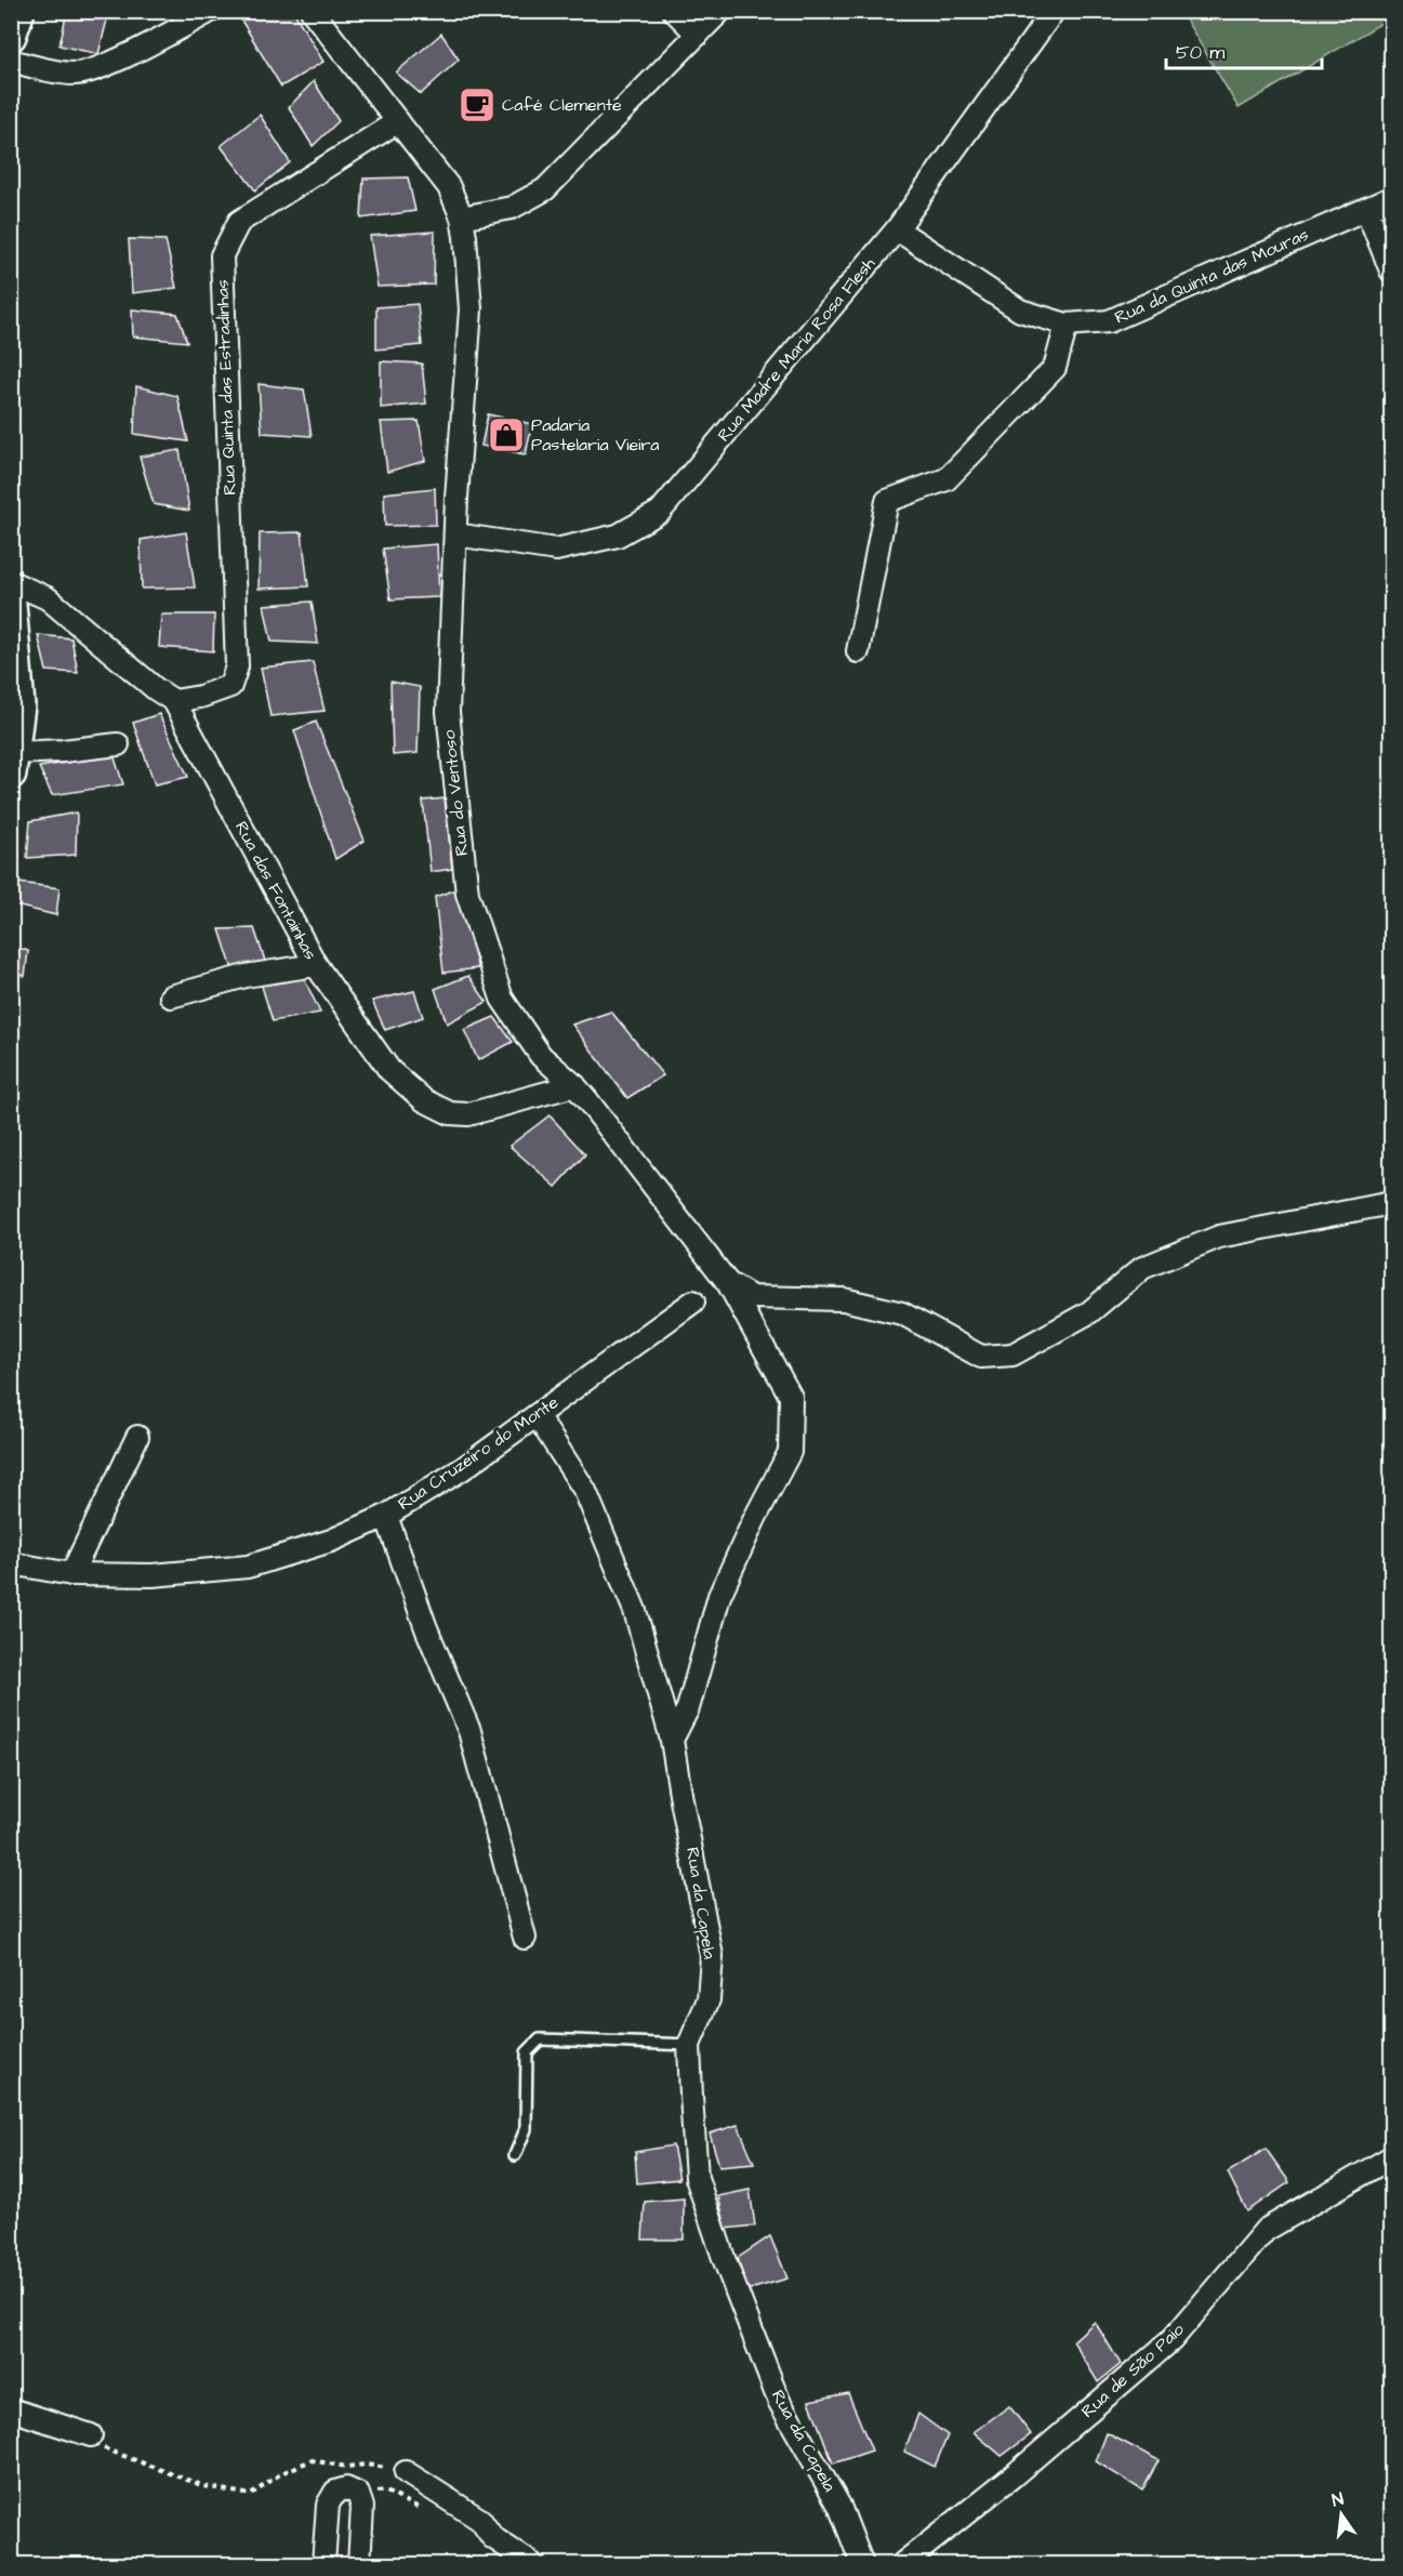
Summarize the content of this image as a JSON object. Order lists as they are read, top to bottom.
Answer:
{
  "streets": {
    "street": [
      "Rua da Quinta das Mouras",
      "Rua Madre Maria Rosa Flesh",
      "Rua Quinta das Estradinhas",
      "Rua do Ventoso",
      "Rua das Fontainhas",
      "Rua Cruzeiro do Monte",
      "Rua da Capela",
      "Rua de São Paio"
    ]
  },
  "crossings": [
    ["Rua da Quinta das Mouras", "Rua Madre Maria Rosa Flesh"],
    ["Rua Madre Maria Rosa Flesh", "Rua do Ventoso"],
    ["Rua Quinta das Estradinhas", "Rua do Ventoso"],
    ["Rua Quinta das Estradinhas", "Rua das Fontainhas"],
    ["Rua do Ventoso", "Rua das Fontainhas"],
    ["Rua Cruzeiro do Monte", "Rua da Capela"]
  ],
  "places": {
    "cafe": ["Café Clemente"],
    "shop": ["Padaria Pastelaria Vieira"]
  },
  "scale_bar": "50 m",
  "north": "top"
}
